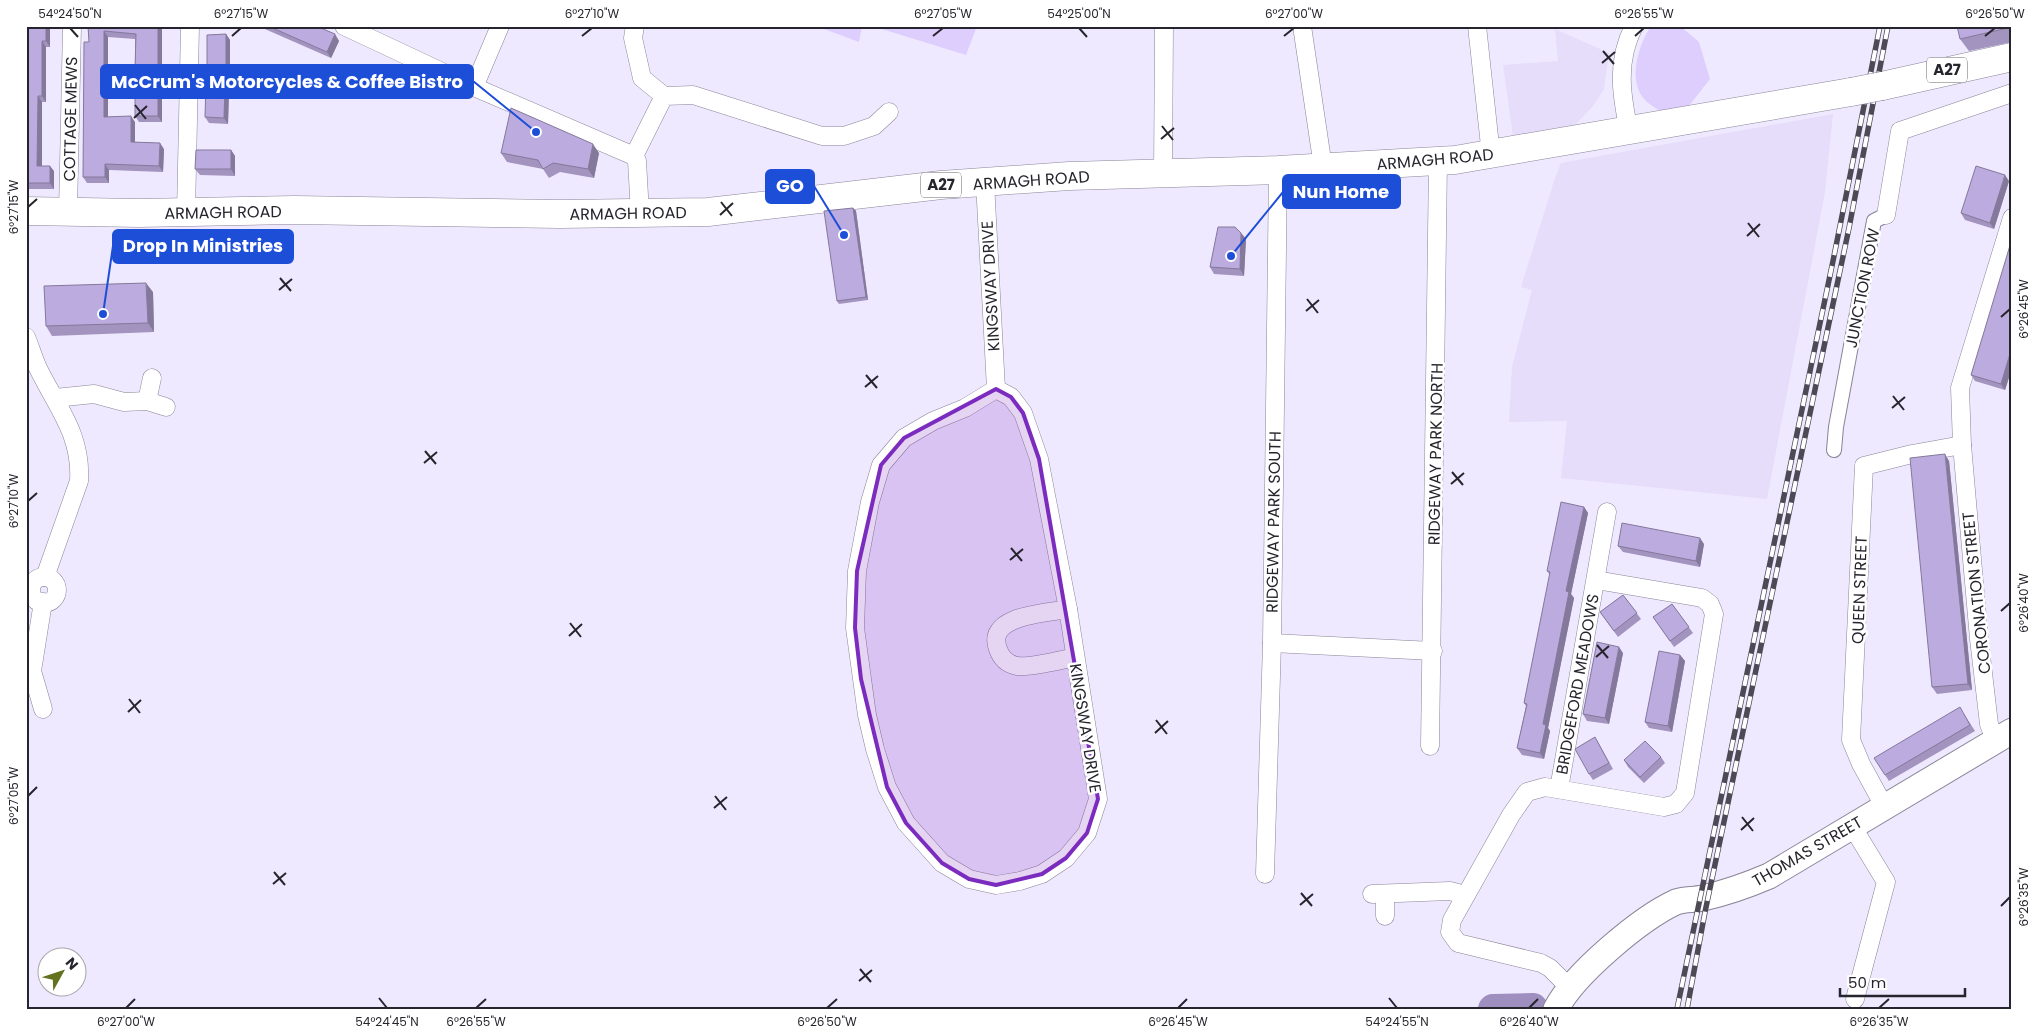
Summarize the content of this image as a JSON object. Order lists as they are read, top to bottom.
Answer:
{
  "streets": {
    "main road": ["A27", "ARMAGH ROAD", "THOMAS STREET"],
    "street": [
      "COTTAGE MEWS",
      "KINGSWAY DRIVE",
      "JUNCTION ROW",
      "RIDGEWAY PARK NORTH",
      "RIDGEWAY PARK SOUTH",
      "QUEEN STREET",
      "CORONATION STREET",
      "BRIDGEFORD MEADOWS"
    ]
  },
  "crossings": [
    ["COTTAGE MEWS", "ARMAGH ROAD"],
    ["ARMAGH ROAD", "KINGSWAY DRIVE"],
    ["ARMAGH ROAD", "RIDGEWAY PARK NORTH"],
    ["ARMAGH ROAD", "RIDGEWAY PARK SOUTH"],
    ["QUEEN STREET", "CORONATION STREET"],
    ["QUEEN STREET", "THOMAS STREET"],
    ["CORONATION STREET", "THOMAS STREET"],
    ["BRIDGEFORD MEADOWS", "THOMAS STREET"]
  ],
  "places": [
    "McCrum's Motorcycles & Coffee Bistro",
    "GO",
    "Nun Home",
    "Drop In Ministries"
  ],
  "scale_bar": "50 m",
  "north": "top right",
  "coordinates": [
    "54°24'50\"N",
    "6°27'15\"W",
    "6°27'10\"W",
    "6°27'05\"W",
    "54°25'00\"N",
    "6°27'00\"W",
    "6°26'55\"W",
    "6°26'50\"W",
    "6°26'45\"W",
    "6°26'40\"W",
    "6°26'35\"W",
    "54°24'45\"N",
    "54°24'55\"N"
  ]
}
